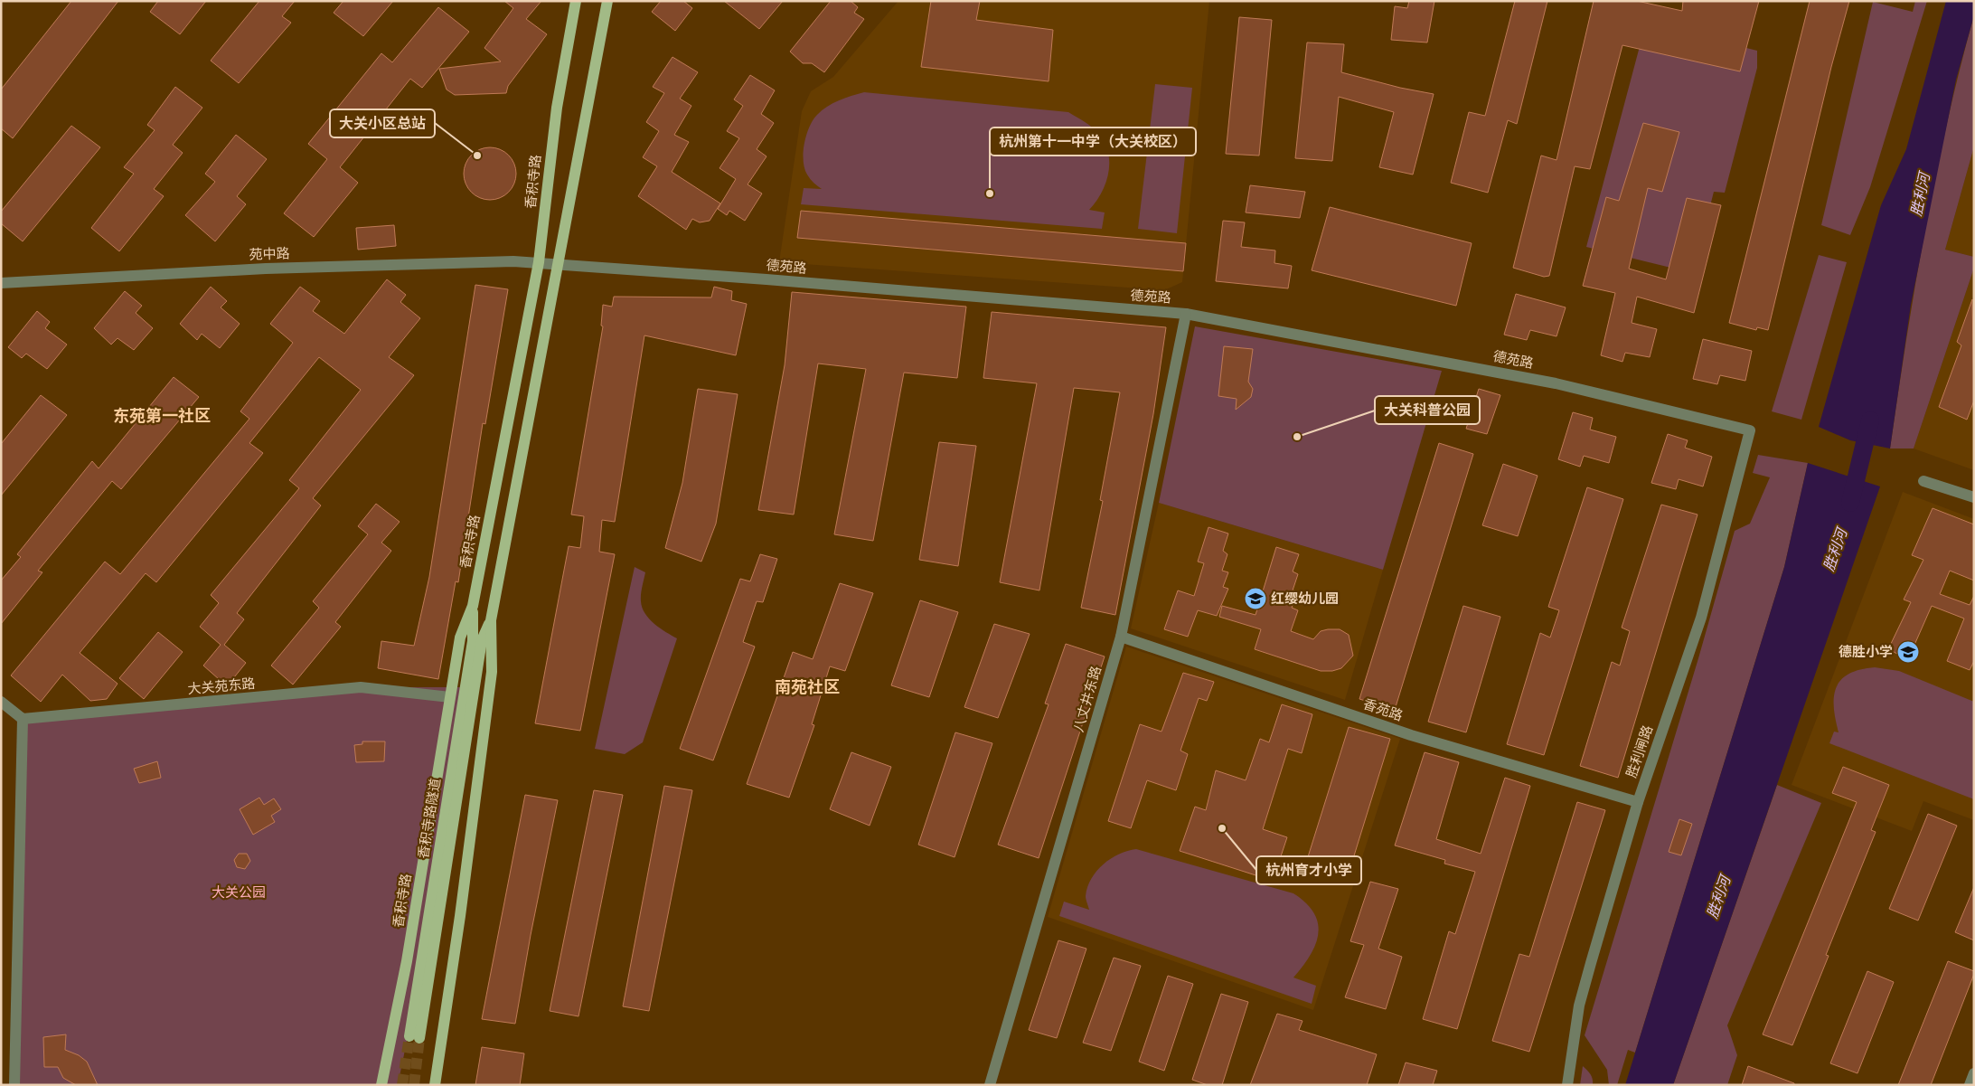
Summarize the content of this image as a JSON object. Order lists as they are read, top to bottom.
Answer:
{
  "streets": {
    "main road": ["香积寺路", "香积寺路隧道"],
    "street": [
      "苑中路",
      "德苑路",
      "大关苑东路",
      "八丈井东路",
      "香苑路",
      "胜利闸路"
    ]
  },
  "crossings": [
    ["香积寺路", "苑中路"],
    ["香积寺路", "德苑路"],
    ["香积寺路", "大关苑东路"],
    ["香积寺路", "香积寺路隧道"],
    ["苑中路", "德苑路"],
    ["德苑路", "八丈井东路"],
    ["德苑路", "胜利闸路"],
    ["八丈井东路", "香苑路"],
    ["香苑路", "胜利闸路"]
  ],
  "districts": ["东苑第一社区", "南苑社区"],
  "water": ["胜利河"],
  "parks": ["大关公园"],
  "places": {
    "other": [
      "大关小区总站",
      "杭州第十一中学（大关校区）",
      "大关科普公园",
      "杭州育才小学"
    ],
    "school or university": ["红缨幼儿园", "德胜小学"]
  }
}
